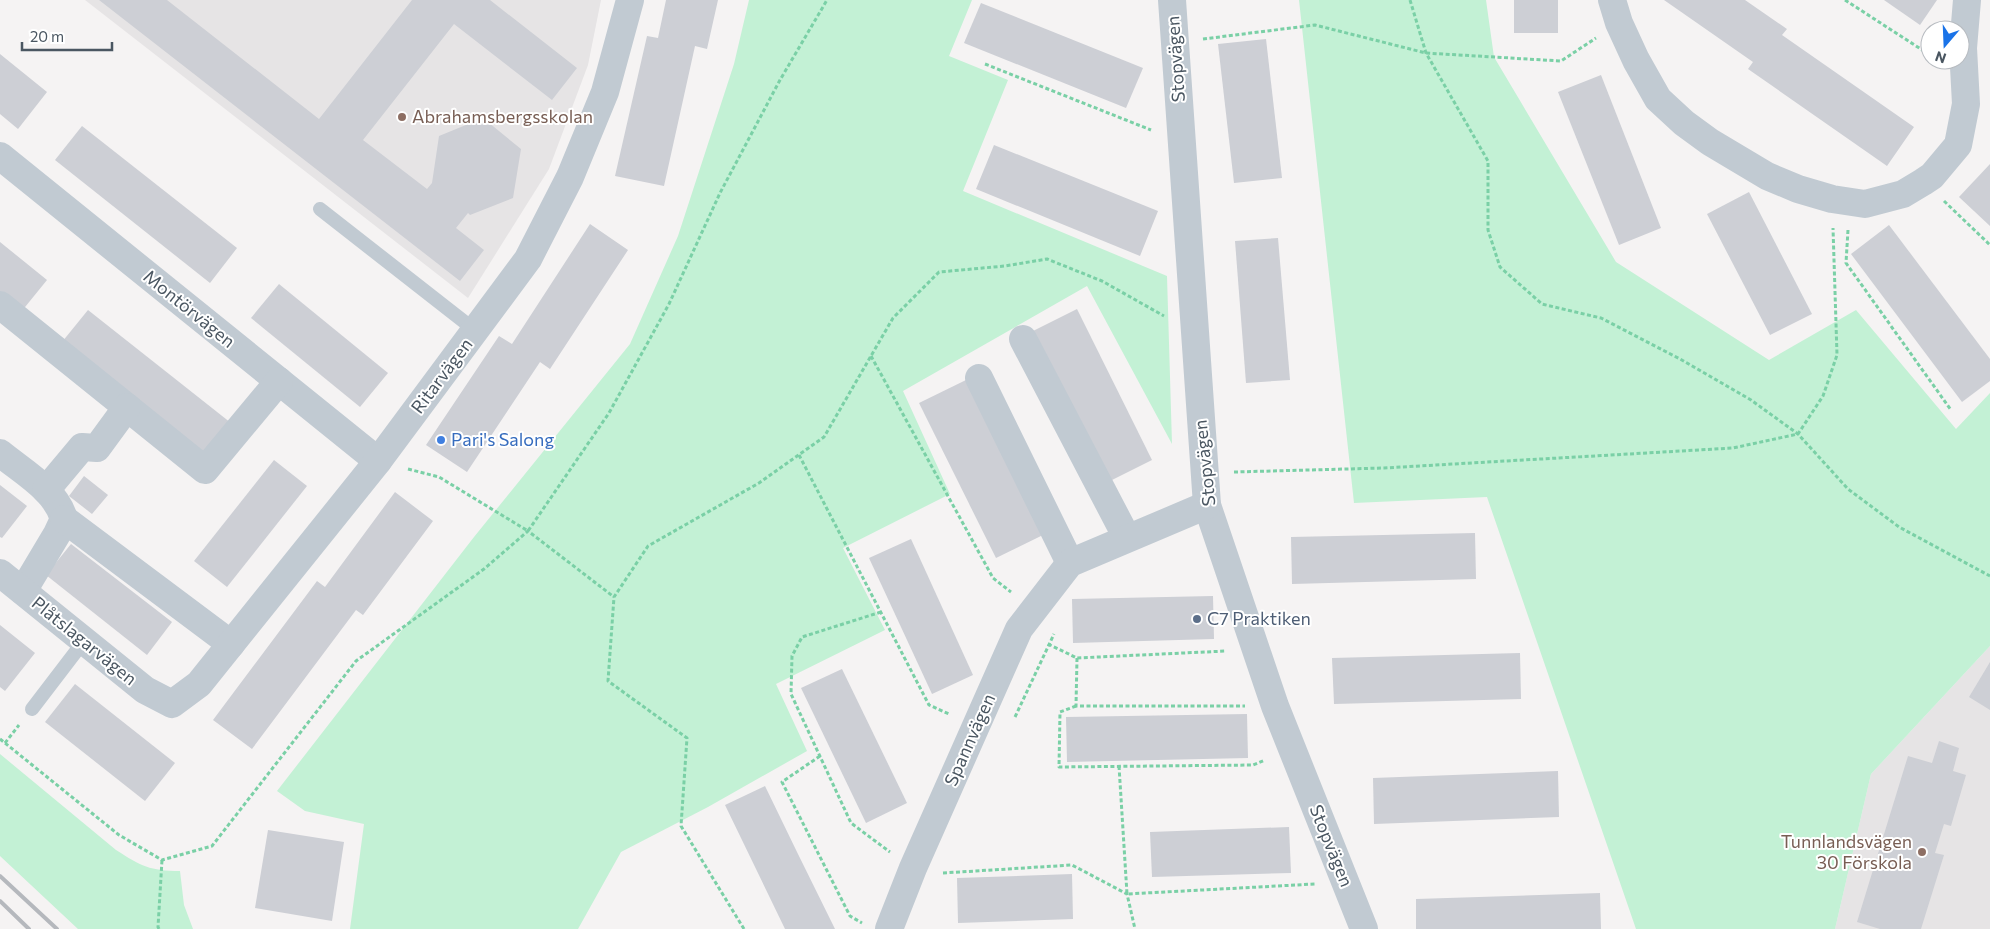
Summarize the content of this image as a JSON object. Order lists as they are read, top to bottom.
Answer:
{
  "streets": {
    "street": [
      "Stopvägen",
      "Montörvägen",
      "Ritarvägen",
      "Plåtslagarvägen",
      "Spannvägen"
    ]
  },
  "crossings": [
    ["Stopvägen", "Spannvägen"],
    ["Montörvägen", "Ritarvägen"],
    ["Ritarvägen", "Plåtslagarvägen"]
  ],
  "places": [
    "Abrahamsbergsskolan",
    "Pari's Salong",
    "C7 Praktiken",
    "Tunnlandsvägen 30 Förskola"
  ],
  "scale_bar": "20 m",
  "north": "bottom"
}
